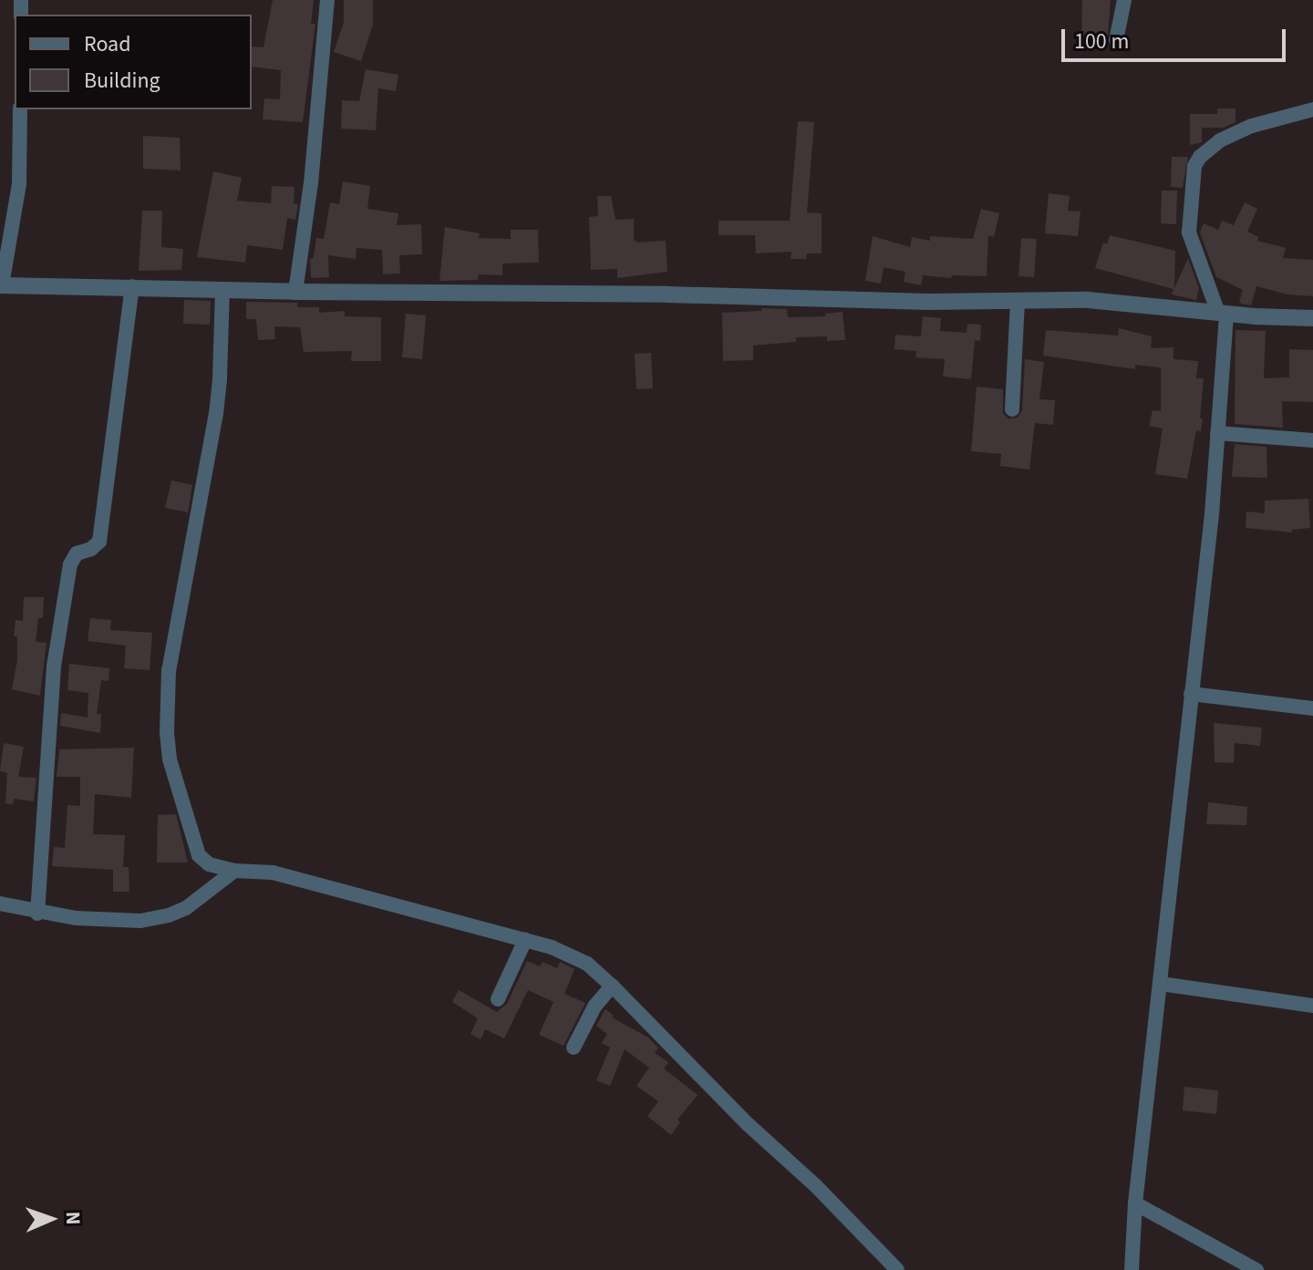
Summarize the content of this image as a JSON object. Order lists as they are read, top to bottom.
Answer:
{
  "legend": ["Road", "Building"],
  "scale_bar": "100 m",
  "north": "right"
}
